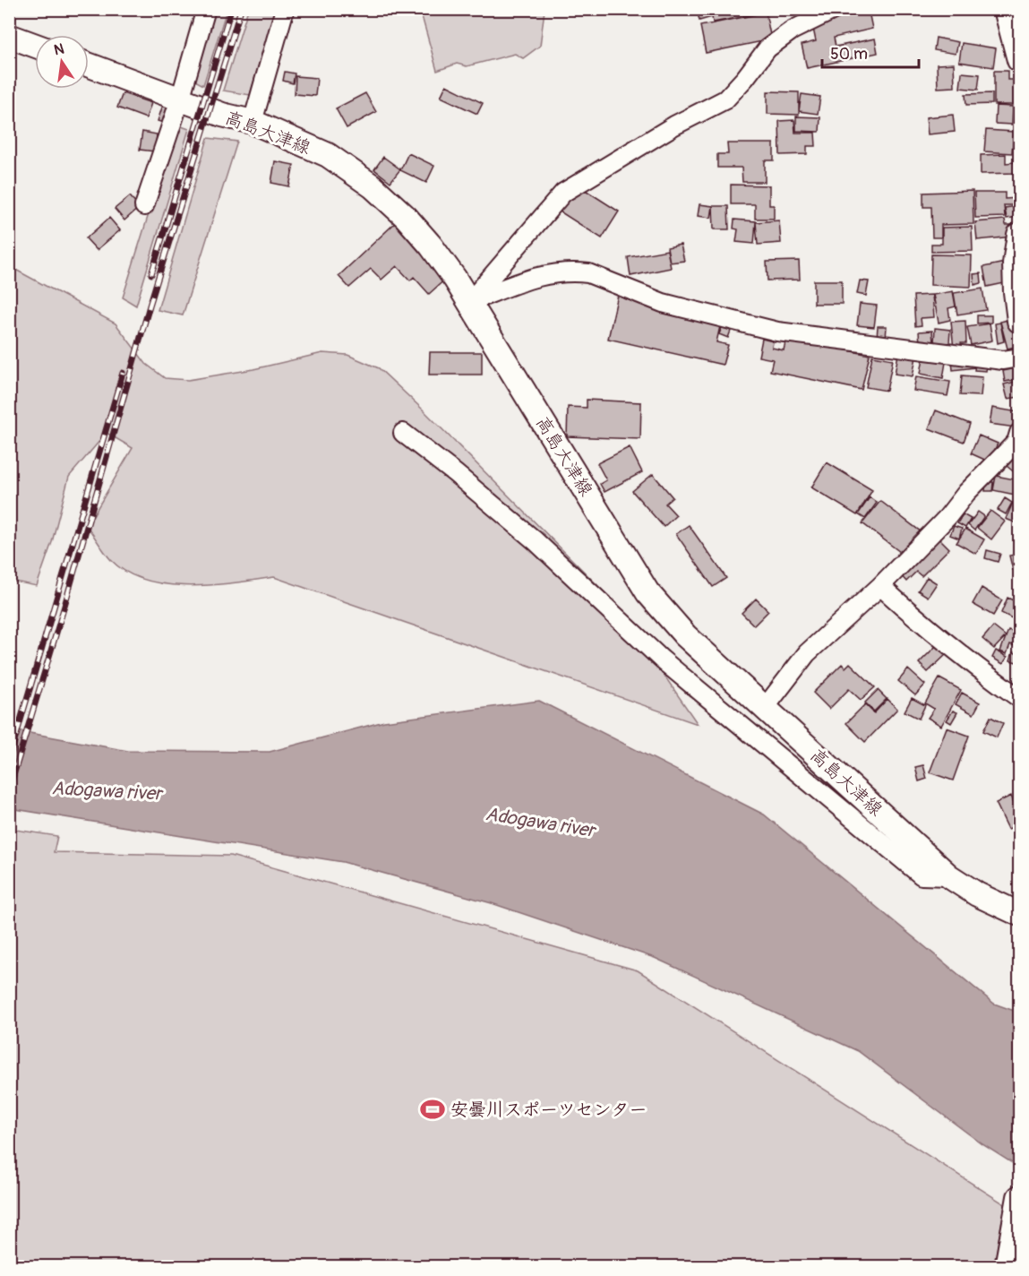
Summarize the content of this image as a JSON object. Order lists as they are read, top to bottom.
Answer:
{
  "streets": {
    "main road": ["高島大津線"]
  },
  "water": ["Adogawa river"],
  "places": {
    "sports": ["安曇川スポーツセンター"]
  },
  "scale_bar": "50 m",
  "north": "top"
}
